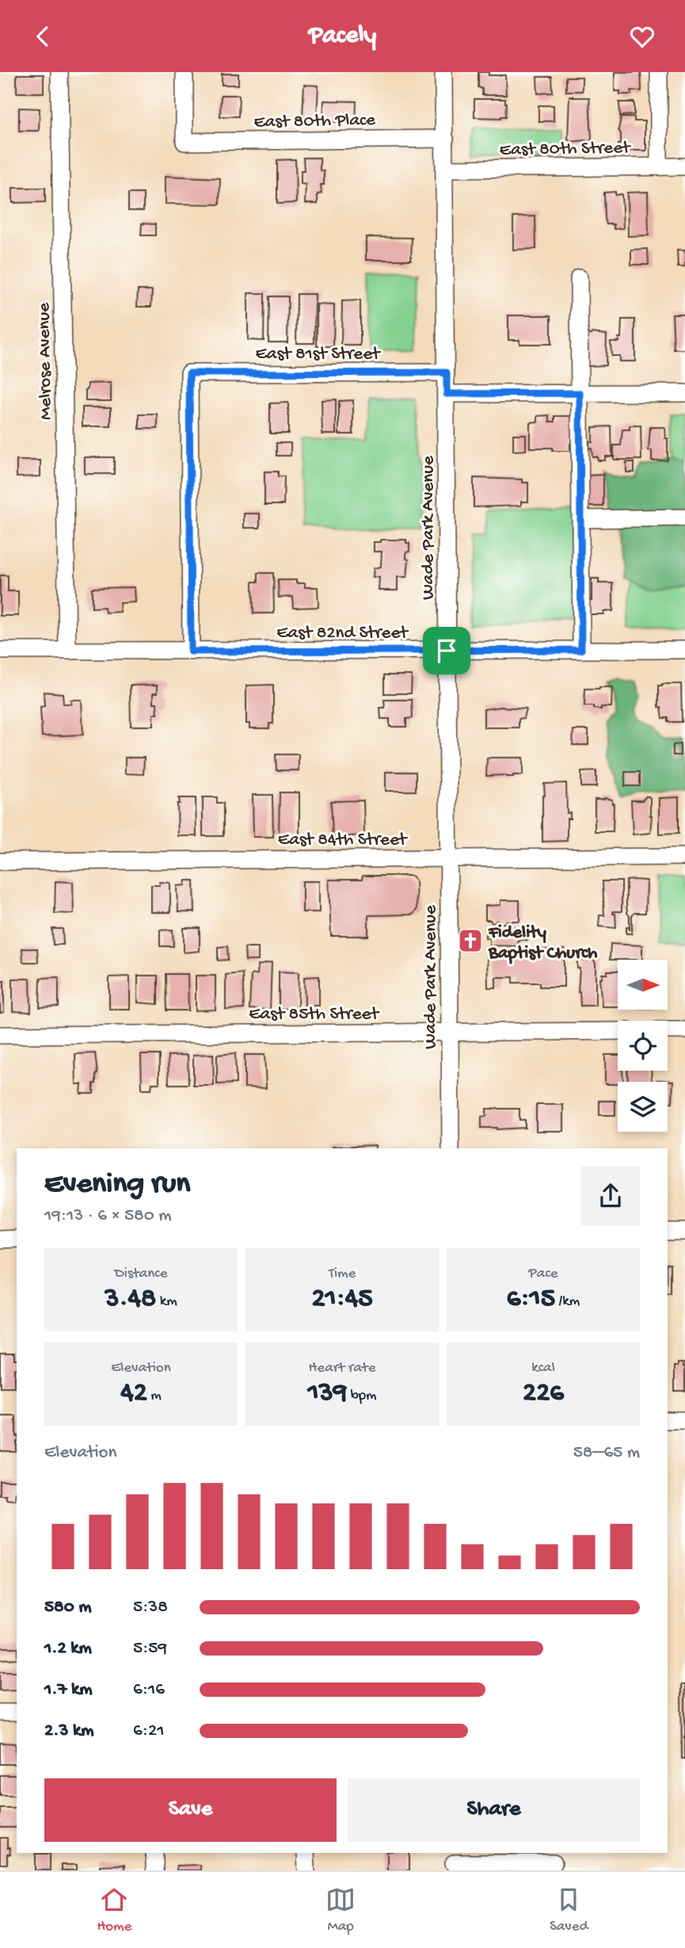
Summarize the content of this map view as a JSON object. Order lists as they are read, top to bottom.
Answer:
{
  "streets": {
    "street": [
      "East 80th Place",
      "East 80th Street",
      "East 81st Street",
      "Melrose Avenue",
      "Wade Park Avenue",
      "East 82nd Street",
      "East 84th Street",
      "East 85th Street"
    ]
  },
  "crossings": [
    ["East 80th Place", "Wade Park Avenue"],
    ["East 80th Street", "Wade Park Avenue"],
    ["East 81st Street", "Wade Park Avenue"],
    ["East 81st Street", "East 82nd Street"],
    ["Melrose Avenue", "East 82nd Street"],
    ["Wade Park Avenue", "East 82nd Street"],
    ["Wade Park Avenue", "East 84th Street"],
    ["Wade Park Avenue", "East 85th Street"]
  ],
  "places": {
    "church": ["Fidelity Baptist Church"]
  },
  "north": "right",
  "page": {
    "header": "Pacely",
    "heading": ["Evening run", "19:13 · 6 × 580 m"],
    "stats": [
      ["Distance", "3.48 km"],
      ["Time", "21:45"],
      ["Pace", "6:15 /km"],
      ["Elevation", "42 m"],
      ["Heart rate", "139 bpm"],
      ["kcal", "226"]
    ],
    "chart": ["Elevation", "58–65 m"],
    "list": [
      {
        "name": "580 m",
        "note": "5:38"
      },
      {
        "name": "1.2 km",
        "note": "5:59"
      },
      {
        "name": "1.7 km",
        "note": "6:16"
      },
      {
        "name": "2.3 km",
        "note": "6:21"
      }
    ],
    "buttons": ["Save", "Share"],
    "tabs": ["Home", "Map", "Saved"]
  }
}
